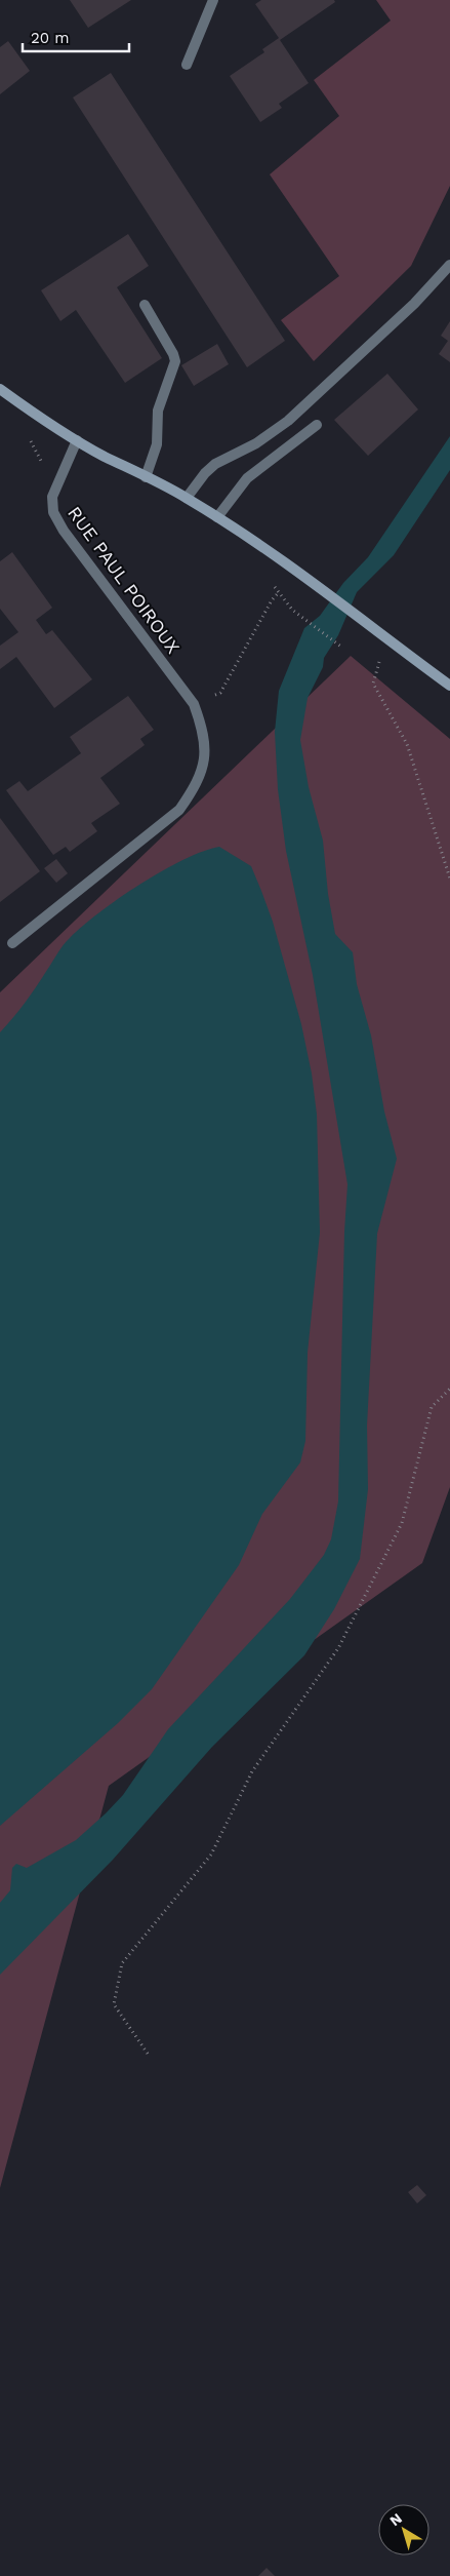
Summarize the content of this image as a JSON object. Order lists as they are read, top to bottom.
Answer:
{
  "streets": {
    "street": ["RUE PAUL POIROUX"]
  },
  "scale_bar": "20 m",
  "north": "top left"
}
